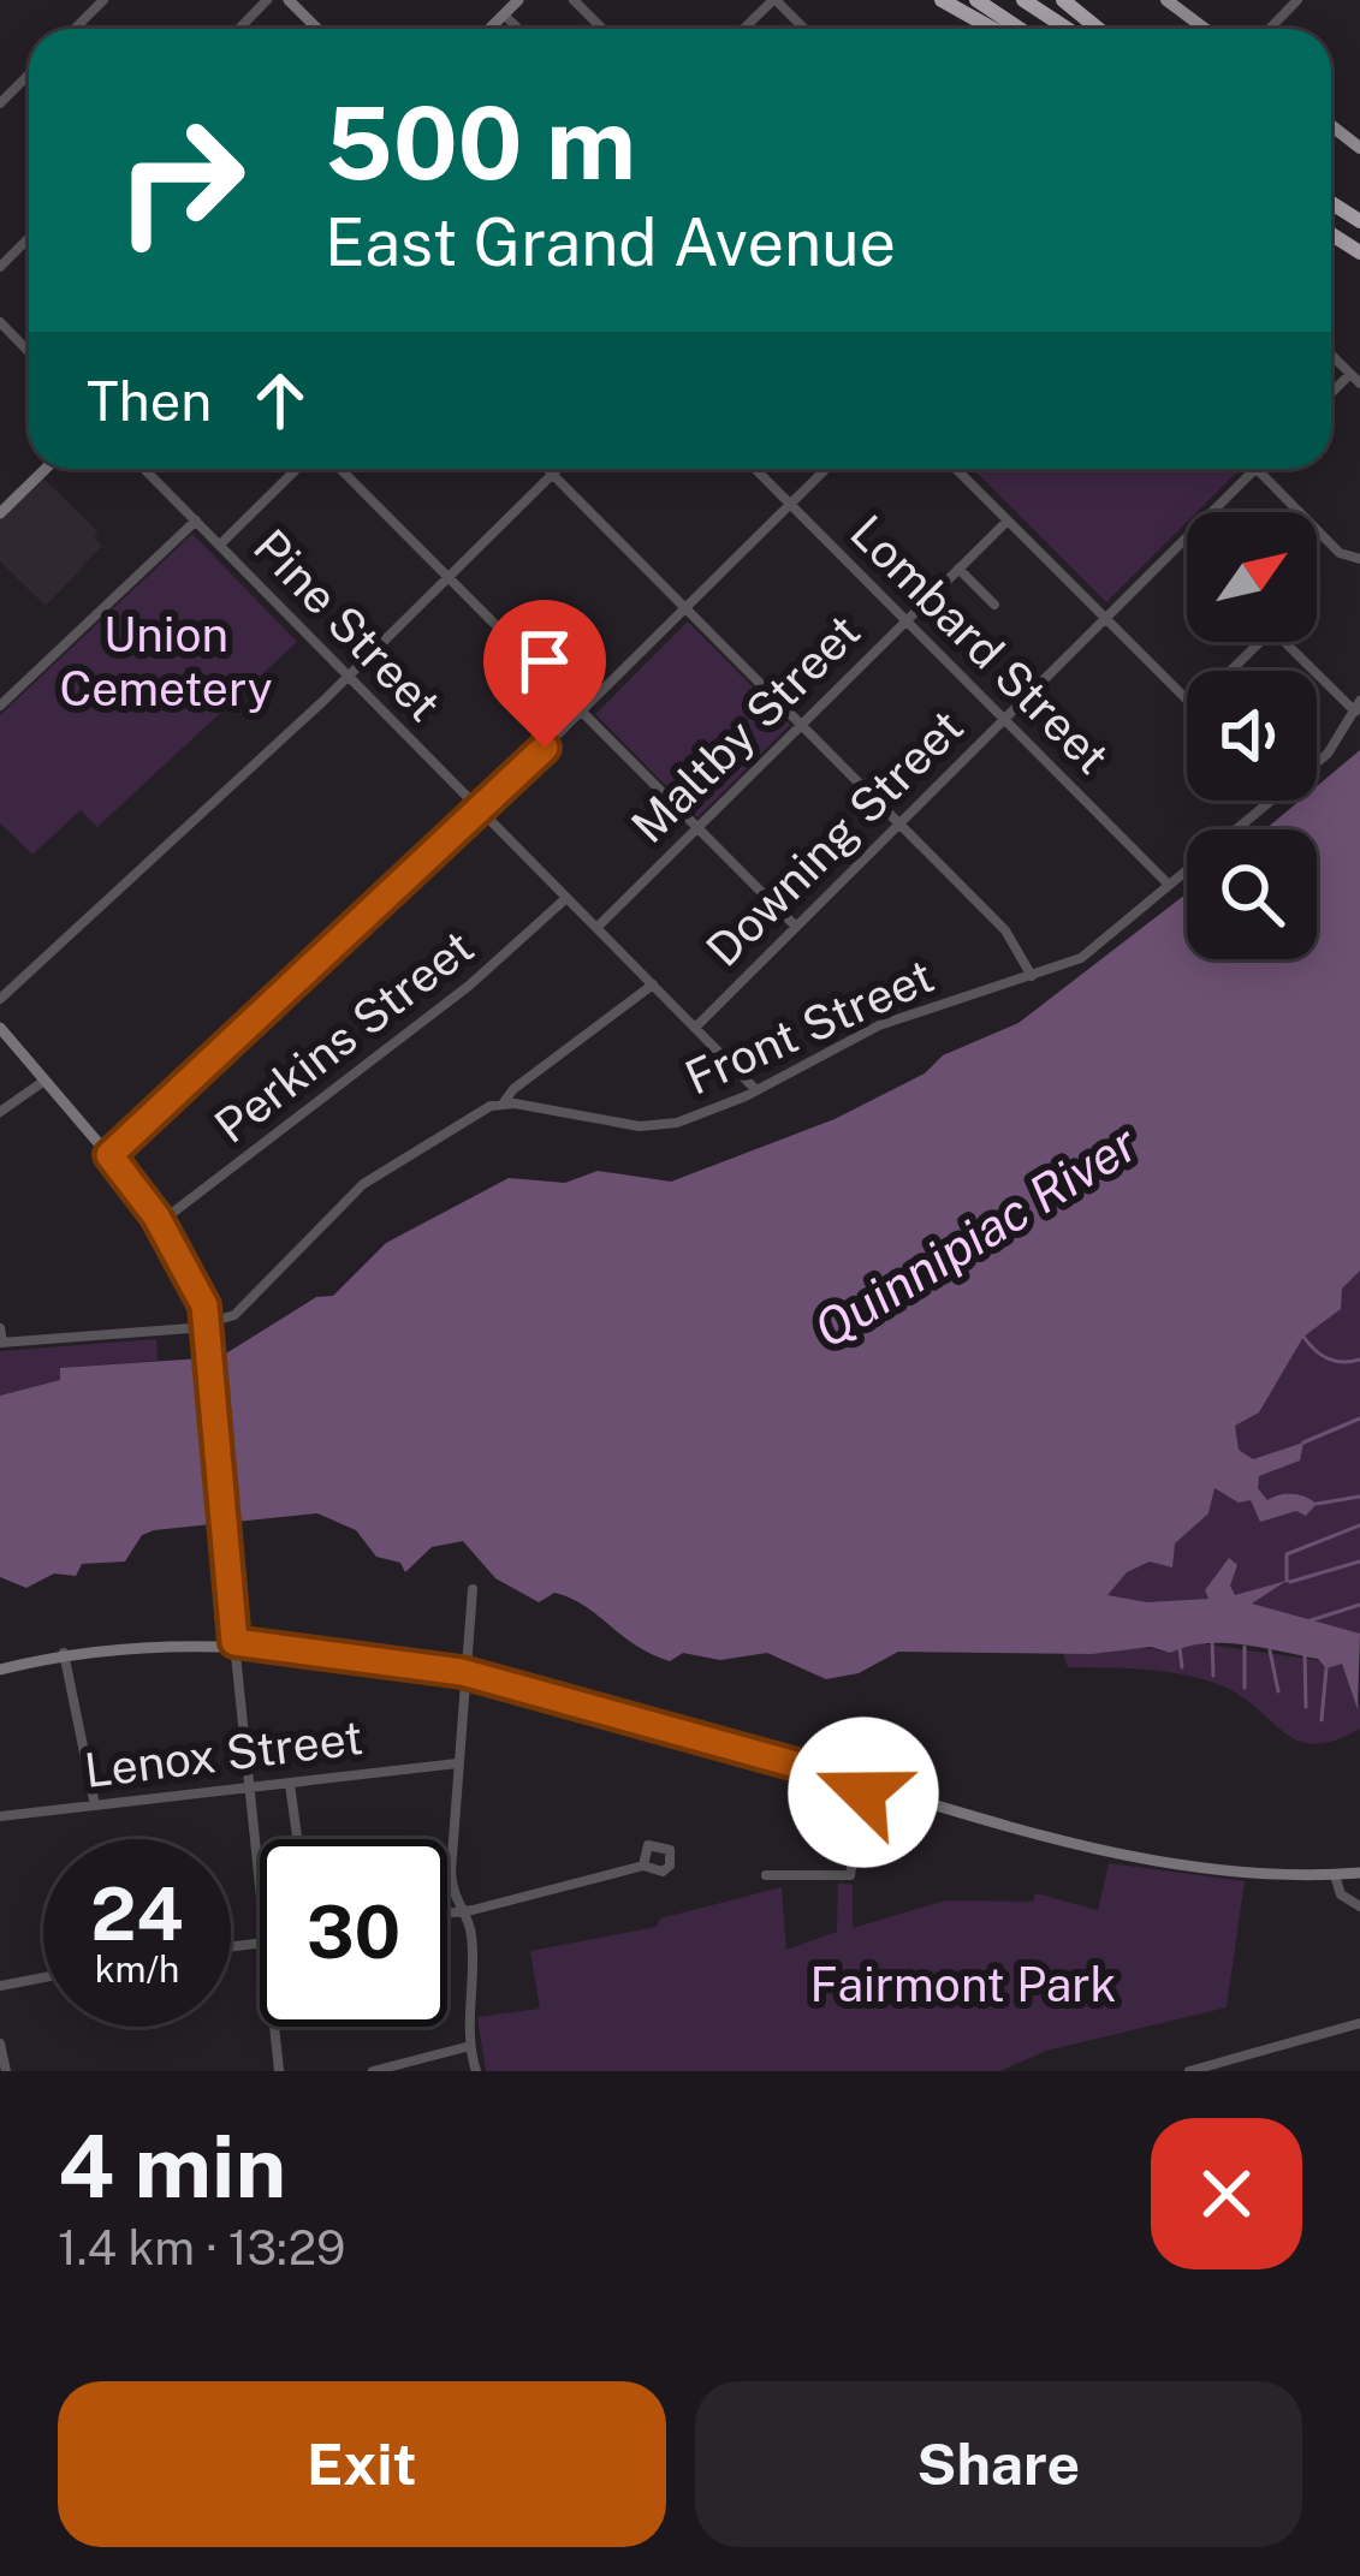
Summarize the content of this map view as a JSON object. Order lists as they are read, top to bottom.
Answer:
{
  "streets": {
    "street": [
      "Pine Street",
      "Lombard Street",
      "Maltby Street",
      "Downing Street",
      "Front Street",
      "Perkins Street",
      "Lenox Street"
    ]
  },
  "crossings": [
    ["Pine Street", "Maltby Street"],
    ["Pine Street", "Downing Street"],
    ["Pine Street", "Front Street"],
    ["Pine Street", "Perkins Street"],
    ["Lombard Street", "Maltby Street"],
    ["Lombard Street", "Downing Street"],
    ["Lombard Street", "Front Street"]
  ],
  "water": ["Quinnipiac River"],
  "parks": ["Union Cemetery", "Fairmont Park"],
  "north": "top right",
  "page": {
    "turn": ["500 m", "East Grand Avenue"],
    "then": "Then",
    "speed": "24 km/h",
    "limit": "30",
    "heading": ["4 min", "1.4 km · 13:29"],
    "buttons": ["Exit", "Share"]
  }
}
